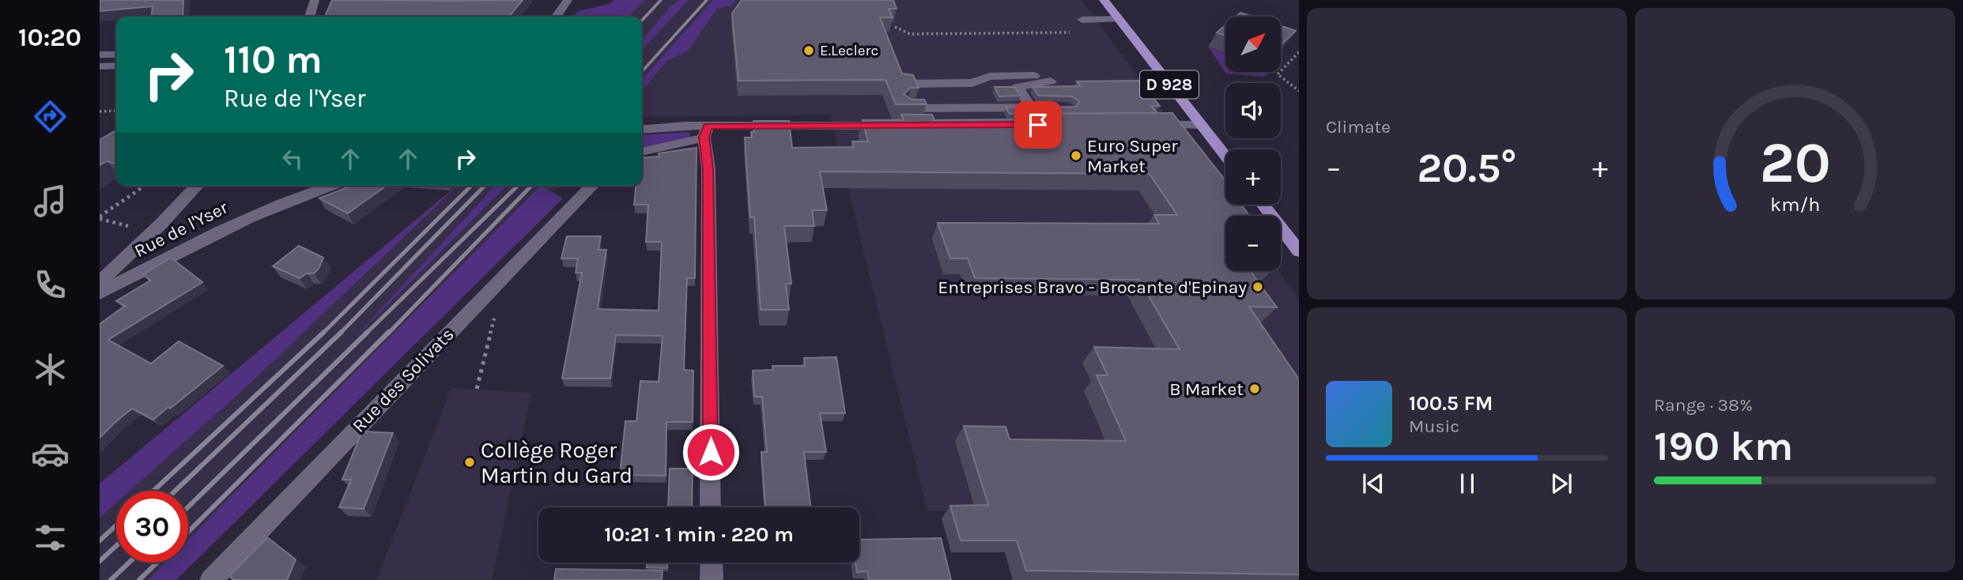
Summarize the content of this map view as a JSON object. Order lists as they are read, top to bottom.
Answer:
{
  "streets": {
    "main road": ["D 928"],
    "street": ["Rue de l'Yser", "Rue des Solivats"]
  },
  "places": [
    "E.Leclerc",
    "Euro Super Market",
    "Entreprises Bravo - Brocante d'Epinay",
    "B Market",
    "Collège Roger Martin du Gard"
  ],
  "north": "top right",
  "page": {
    "tabs": "10:20",
    "tile": [
      "Climate",
      ["Range · 38%", "190 km"]
    ],
    "map_buttons": ["+", "−"],
    "turn": ["110 m", "Rue de l'Yser"],
    "heat": ["−", "20.5°", "+"],
    "song": ["100.5 FM", "Music"],
    "limit": "30",
    "trip": "10:21 · 1 min · 220 m",
    "gauge": ["20", "km/h"]
  }
}
